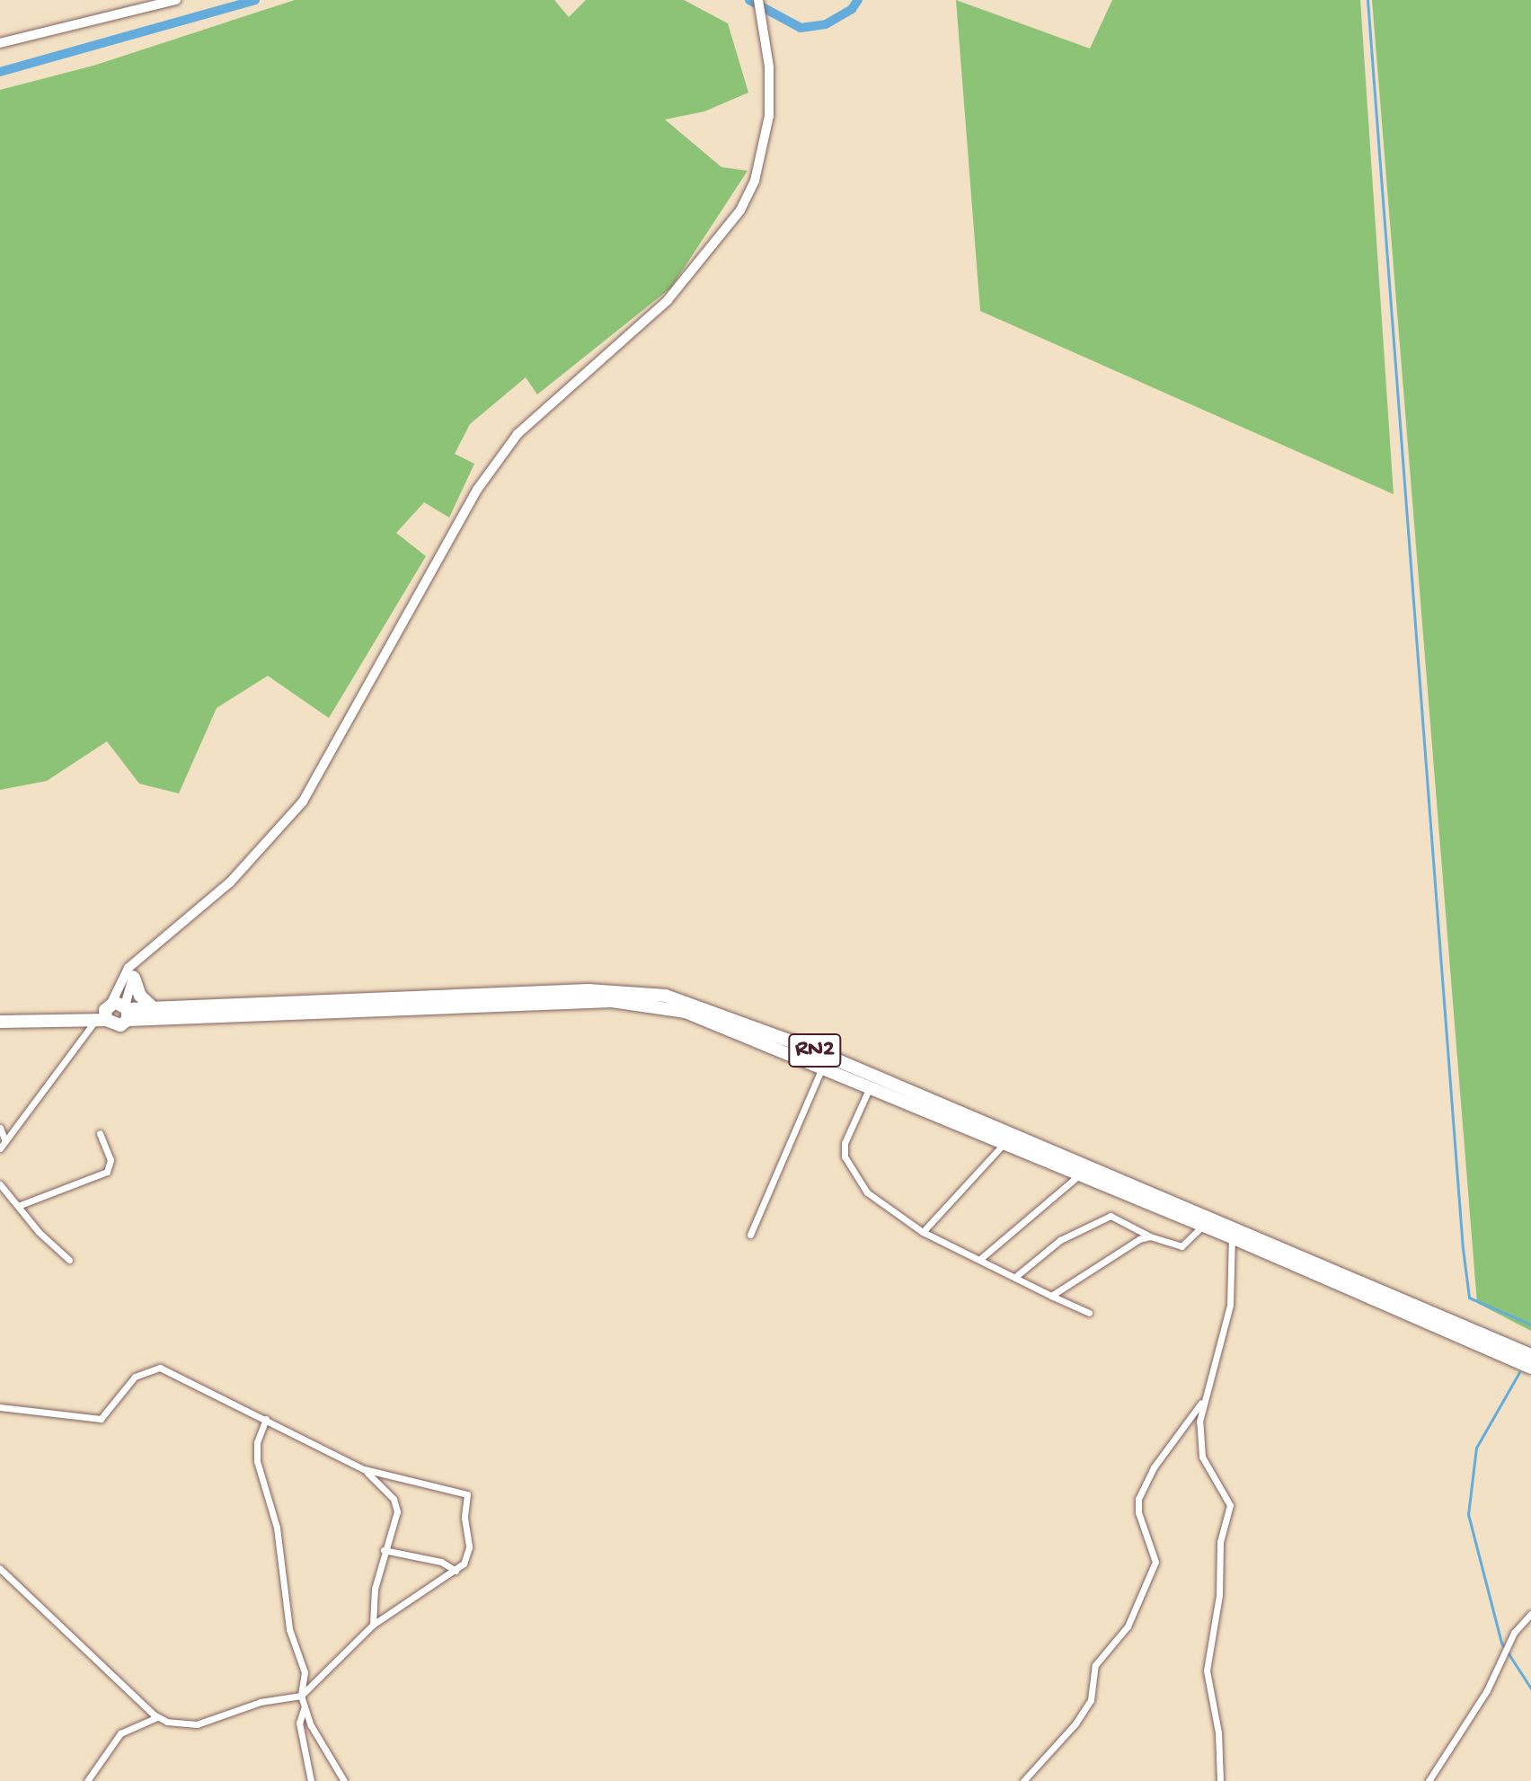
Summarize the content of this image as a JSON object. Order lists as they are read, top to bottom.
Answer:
{
  "streets": {
    "highway": ["RN2"]
  }
}
